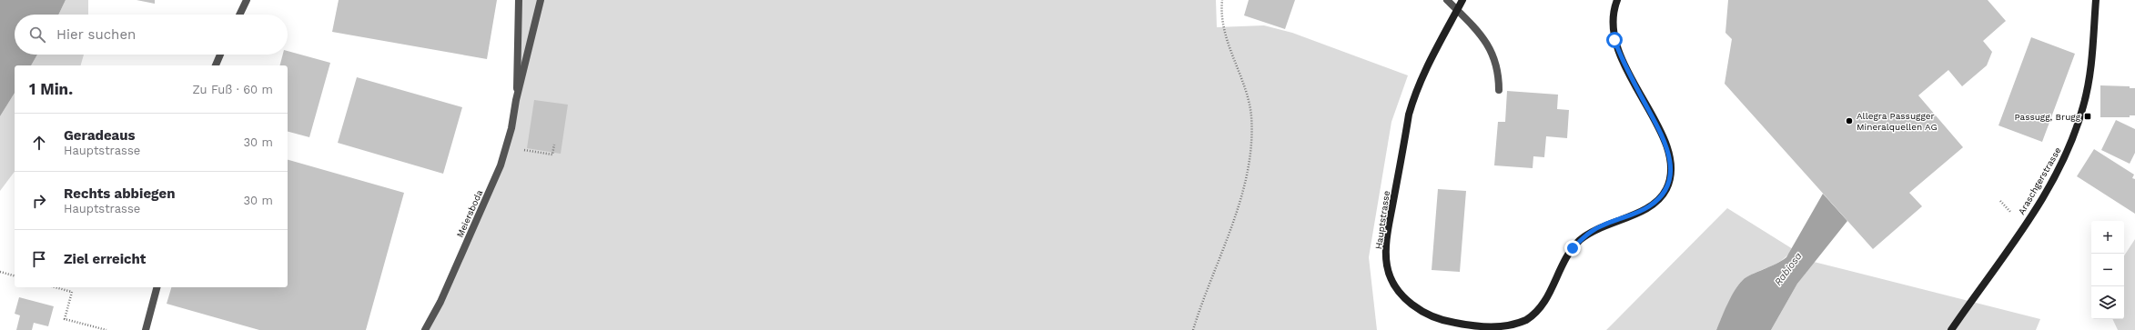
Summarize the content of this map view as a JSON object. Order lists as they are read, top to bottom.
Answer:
{
  "streets": {
    "street": ["Araschgerstrasse", "Meiersboda", "Hauptstrasse"]
  },
  "water": ["Rabiosa"],
  "places": {
    "transit": ["Passugg, Brugg"],
    "other": ["Allegra Passugger Mineralquellen AG"]
  },
  "page": {
    "search": "Hier suchen",
    "heading": ["1 Min.", "Zu Fuß · 60 m"],
    "list": [
      ["Geradeaus", "Hauptstrasse", "30 m"],
      ["Rechts abbiegen", "Hauptstrasse", "30 m"],
      "Ziel erreicht"
    ],
    "map_buttons": ["+", "−"]
  }
}
